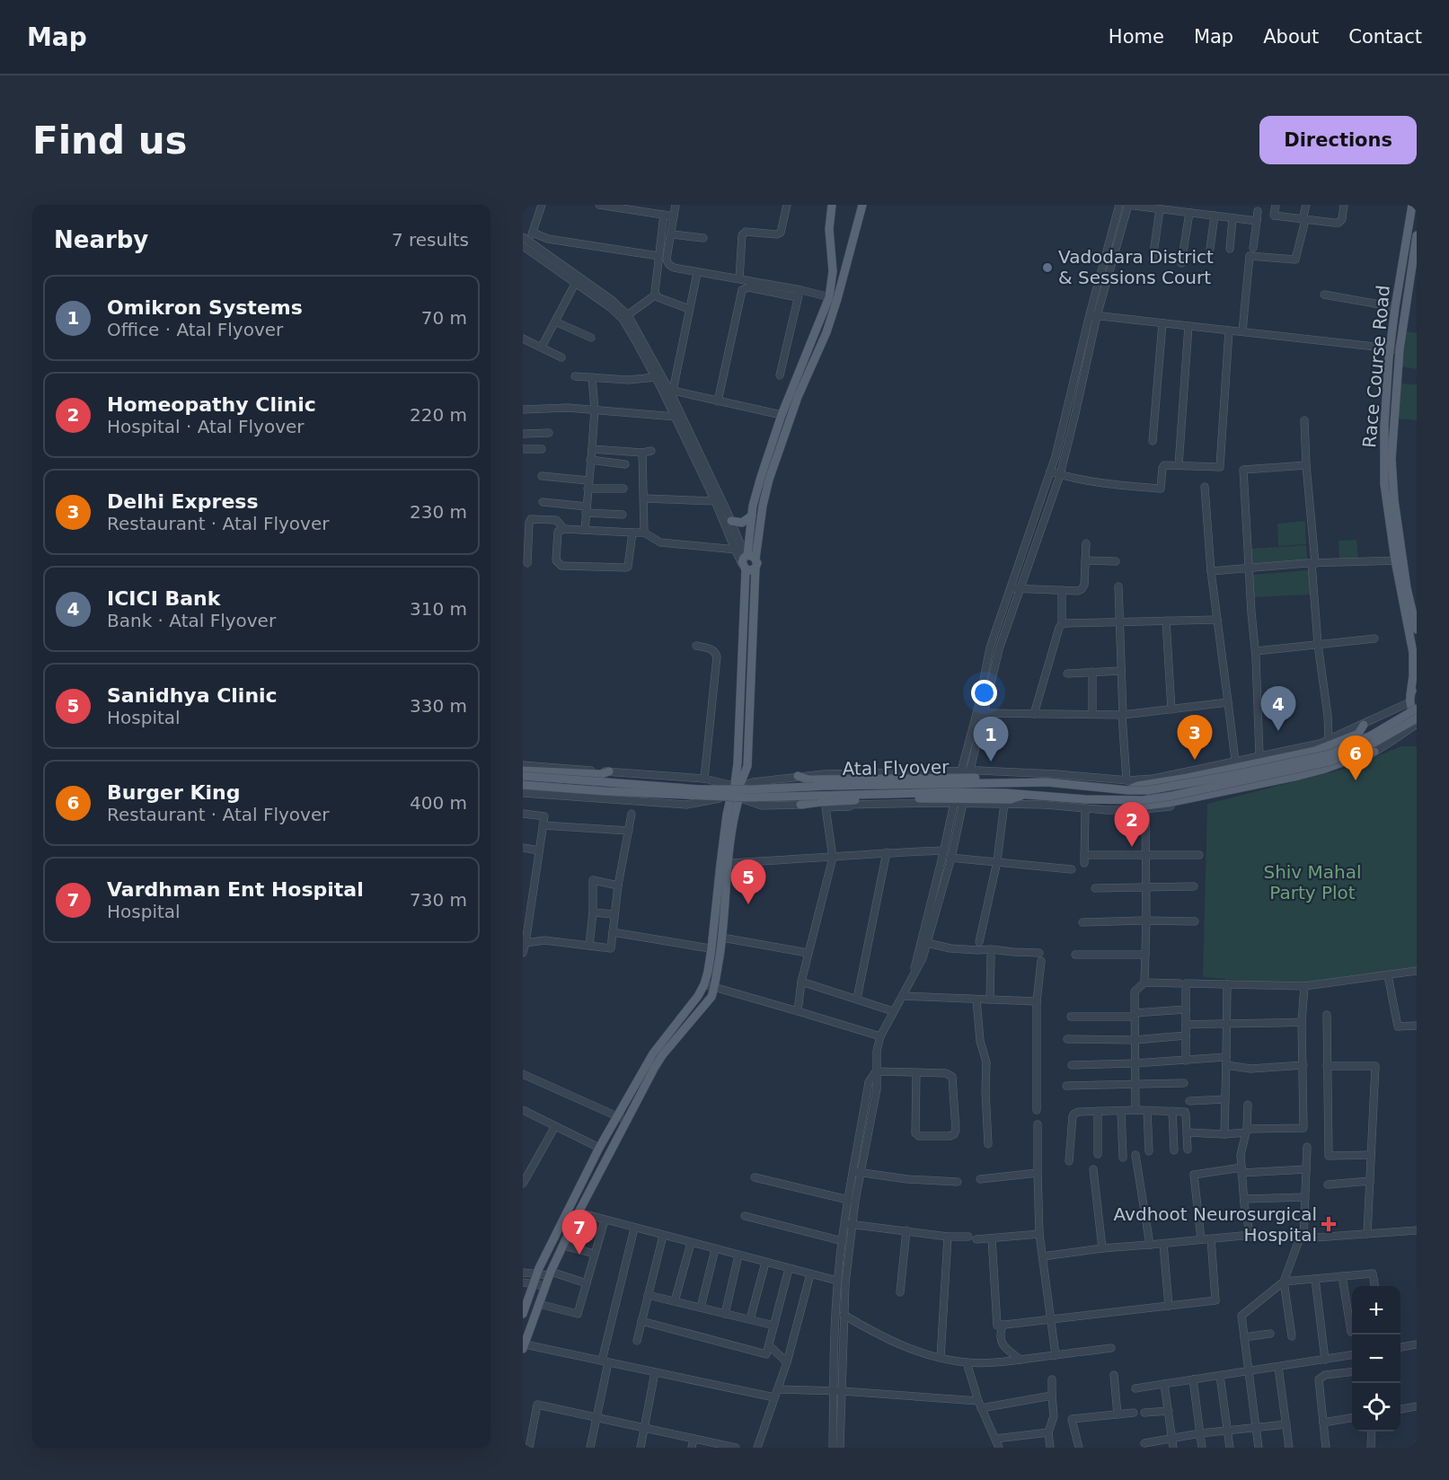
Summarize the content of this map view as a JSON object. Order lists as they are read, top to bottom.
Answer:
{
  "streets": {
    "main road": ["Race Course Road", "Atal Flyover"]
  },
  "parks": ["Shiv Mahal Party Plot"],
  "places": {
    "other": ["Vadodara District & Sessions Court"],
    "health": ["Avdhoot Neurosurgical Hospital"]
  },
  "page": {
    "header": "Map",
    "nav": [
      "Home",
      "Map",
      "About",
      "Contact"
    ],
    "buttons": "Directions",
    "title": "Find us",
    "heading": ["Nearby", "7 results"],
    "list": [
      {
        "mark": "1",
        "name": "Omikron Systems",
        "note": "Office · Atal Flyover",
        "value": "70 m"
      },
      {
        "mark": "2",
        "name": "Homeopathy Clinic",
        "note": "Hospital · Atal Flyover",
        "value": "220 m"
      },
      {
        "mark": "3",
        "name": "Delhi Express",
        "note": "Restaurant · Atal Flyover",
        "value": "230 m"
      },
      {
        "mark": "4",
        "name": "ICICI Bank",
        "note": "Bank · Atal Flyover",
        "value": "310 m"
      },
      {
        "mark": "5",
        "name": "Sanidhya Clinic",
        "note": "Hospital",
        "value": "330 m"
      },
      {
        "mark": "6",
        "name": "Burger King",
        "note": "Restaurant · Atal Flyover",
        "value": "400 m"
      },
      {
        "mark": "7",
        "name": "Vardhman Ent Hospital",
        "note": "Hospital",
        "value": "730 m"
      }
    ],
    "pins": [
      "4",
      "3",
      "1",
      "6",
      "2",
      "5",
      "7"
    ],
    "map_buttons": ["+", "−"]
  }
}
